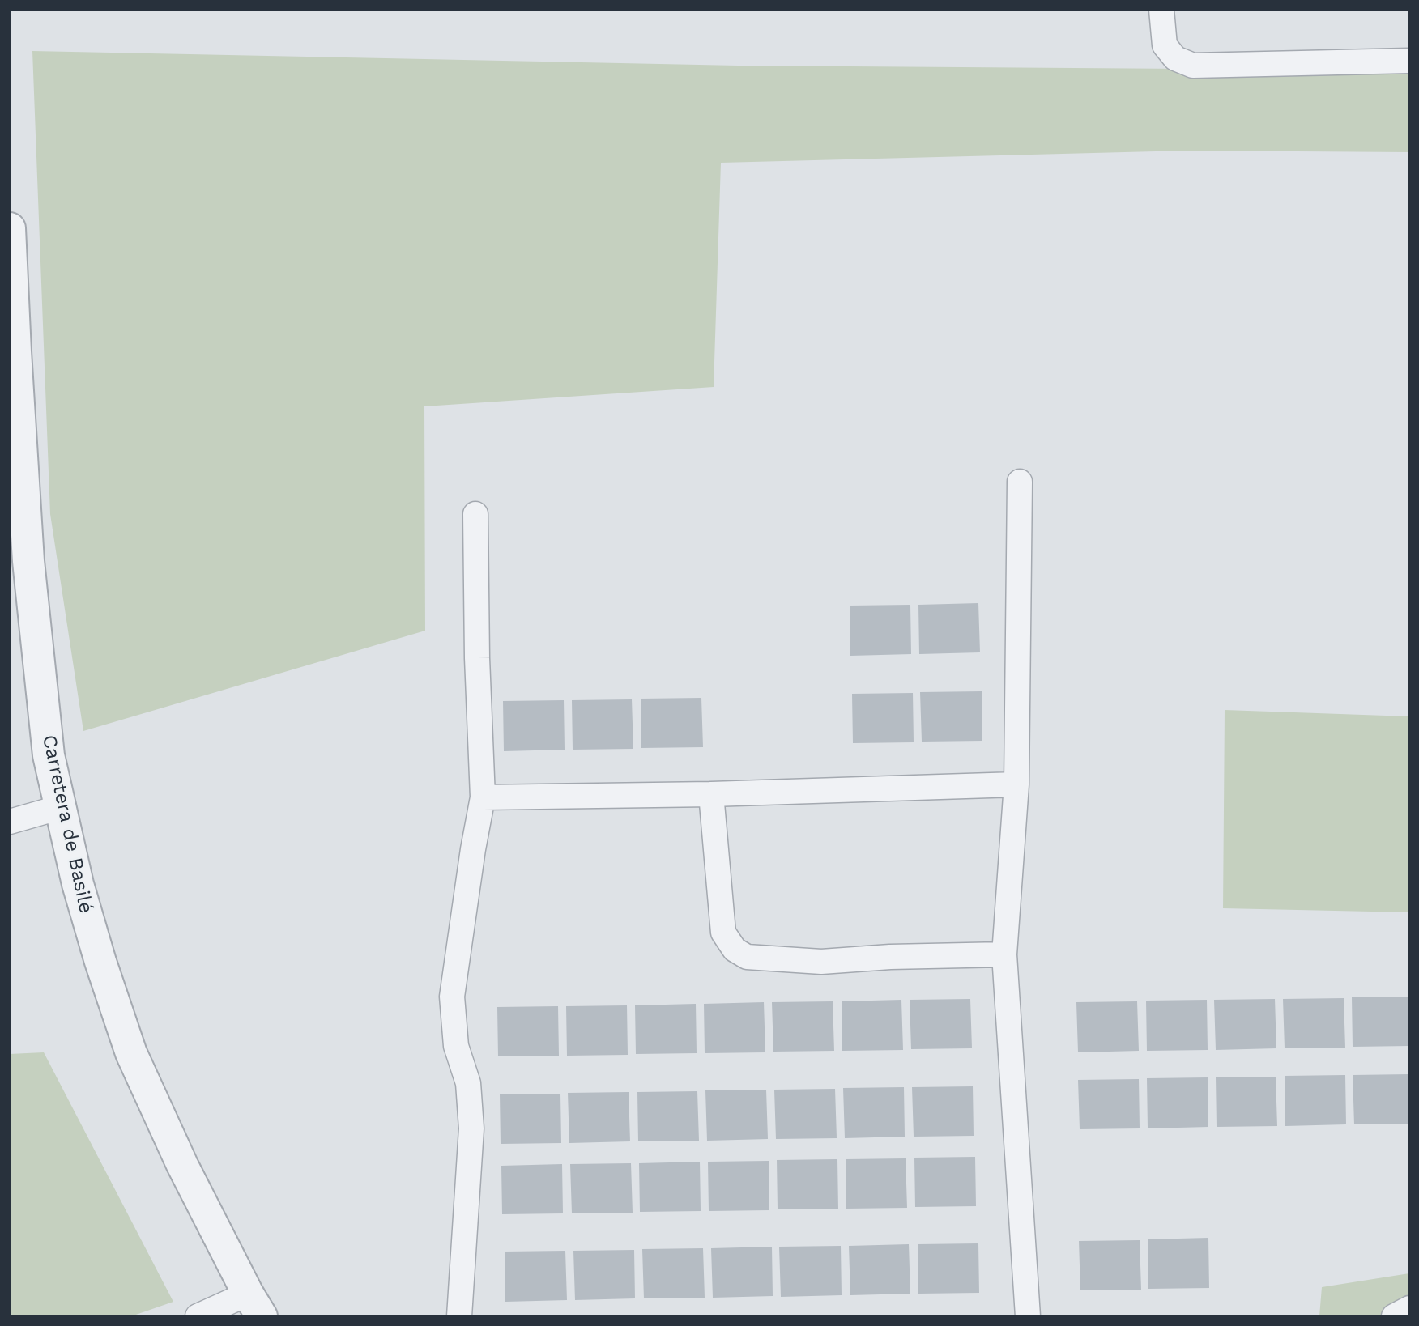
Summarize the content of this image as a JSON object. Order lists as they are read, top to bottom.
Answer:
{
  "streets": {
    "street": ["Carretera de Basilé"]
  }
}
